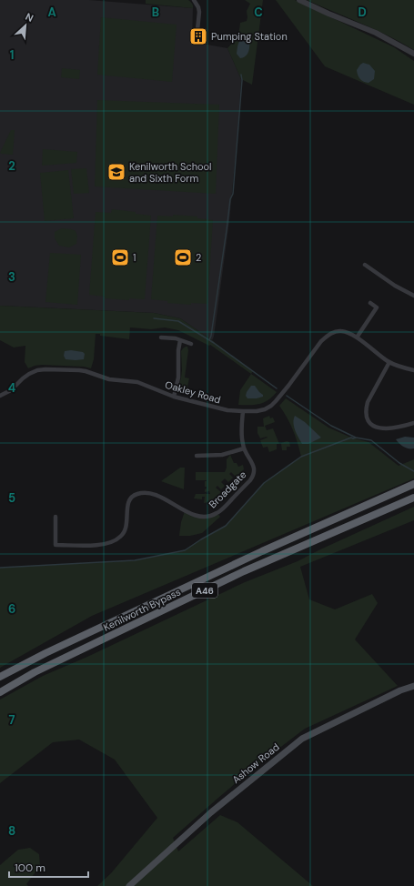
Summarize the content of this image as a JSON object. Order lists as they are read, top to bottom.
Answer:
{
  "streets": {
    "highway": ["A46", "Kenilworth Bypass"],
    "main road": ["Ashow Road"],
    "street": ["Oakley Road", "Broadgate"]
  },
  "crossings": [
    ["Oakley Road", "Broadgate"]
  ],
  "places": {
    "building": ["Pumping Station"],
    "school or university": ["Kenilworth School and Sixth Form"],
    "sports": ["1", "2"]
  },
  "scale_bar": "100 m",
  "north": "top right",
  "grid": {
    "columns": [
      "A",
      "B",
      "C",
      "D"
    ],
    "rows": [
      "1",
      "2",
      "3",
      "4",
      "5",
      "6",
      "7",
      "8"
    ]
  }
}
